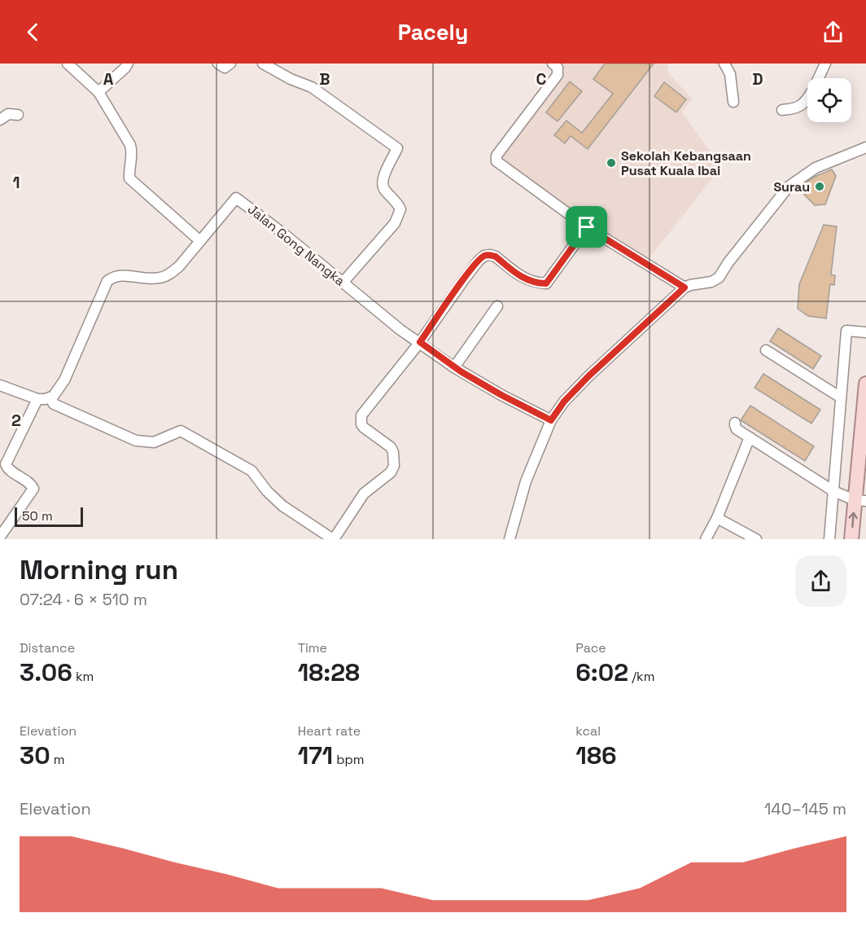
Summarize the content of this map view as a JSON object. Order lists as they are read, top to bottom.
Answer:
{
  "streets": {
    "street": ["Jalan Gong Nangka"]
  },
  "places": ["Sekolah Kebangsaan Pusat Kuala Ibai", "Surau"],
  "scale_bar": "50 m",
  "page": {
    "header": "Pacely",
    "scale": "50 m",
    "heading": ["Morning run", "07:24 · 6 × 510 m"],
    "stats": [
      ["Distance", "3.06 km"],
      ["Time", "18:28"],
      ["Pace", "6:02 /km"],
      ["Elevation", "30 m"],
      ["Heart rate", "171 bpm"],
      ["kcal", "186"]
    ],
    "chart": ["Elevation", "140–145 m"]
  },
  "grid": {
    "columns": [
      "A",
      "B",
      "C",
      "D"
    ],
    "rows": ["1", "2"]
  }
}
